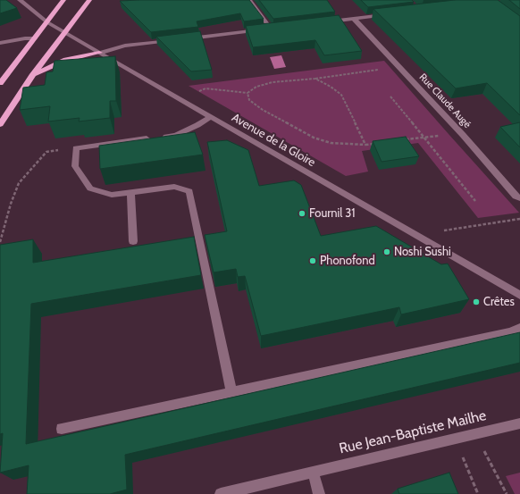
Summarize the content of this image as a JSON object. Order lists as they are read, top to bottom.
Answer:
{
  "streets": {
    "street": ["Rue Claude Augé", "Avenue de la Gloire", "Rue Jean-Baptiste Mailhe"]
  },
  "places": [
    "Fournil 31",
    "Noshi Sushi",
    "Phonofond",
    "Crêtes"
  ]
}
